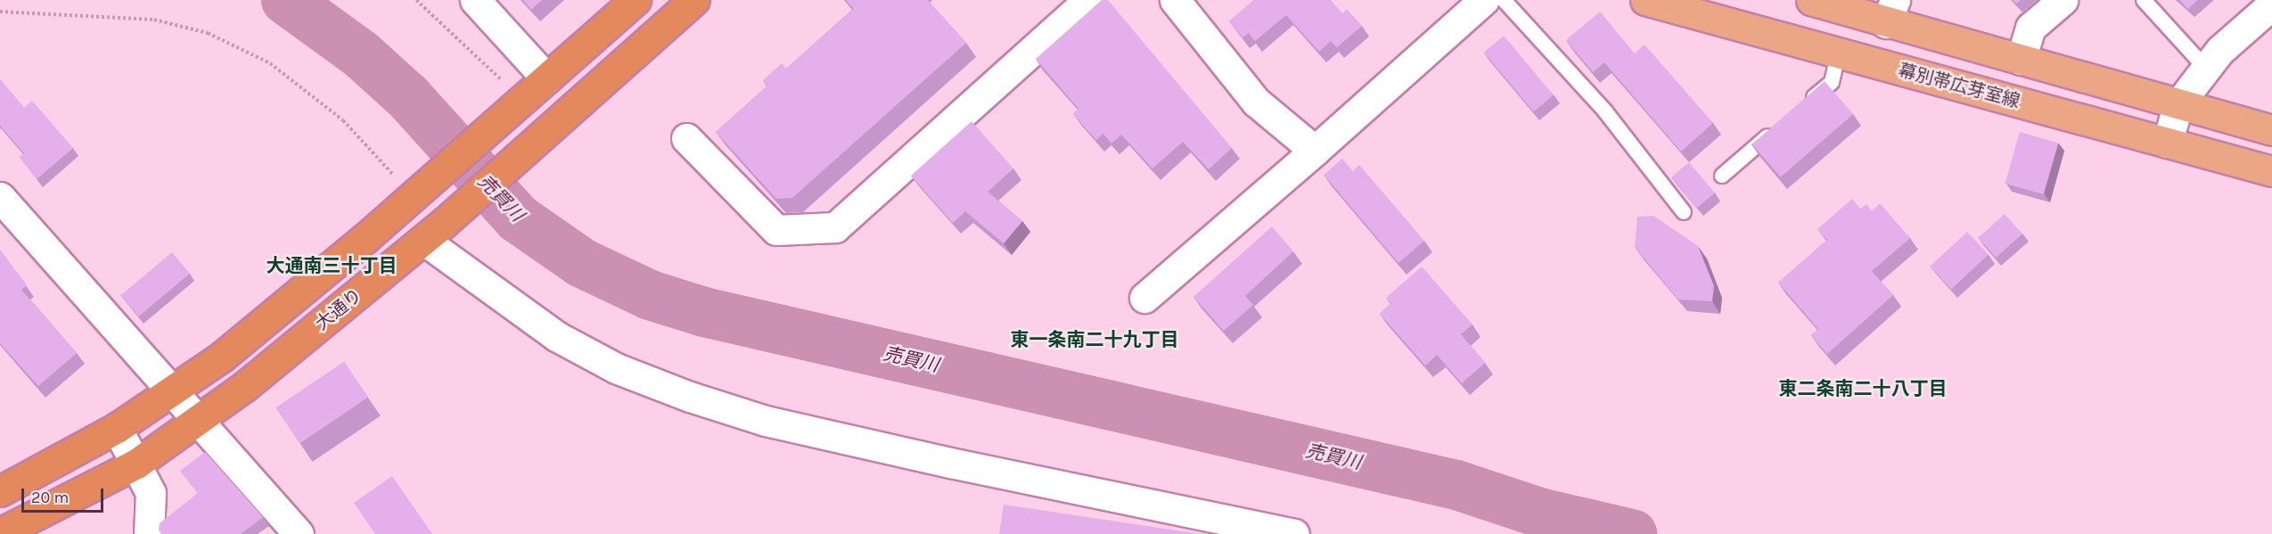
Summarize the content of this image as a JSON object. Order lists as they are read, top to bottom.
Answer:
{
  "streets": {
    "highway": ["大通り"],
    "main road": ["幕別帯広芽室線"]
  },
  "districts": ["大通南三十丁目", "東一条南二十九丁目", "東二条南二十八丁目"],
  "water": ["売買川"],
  "scale_bar": "20 m"
}
